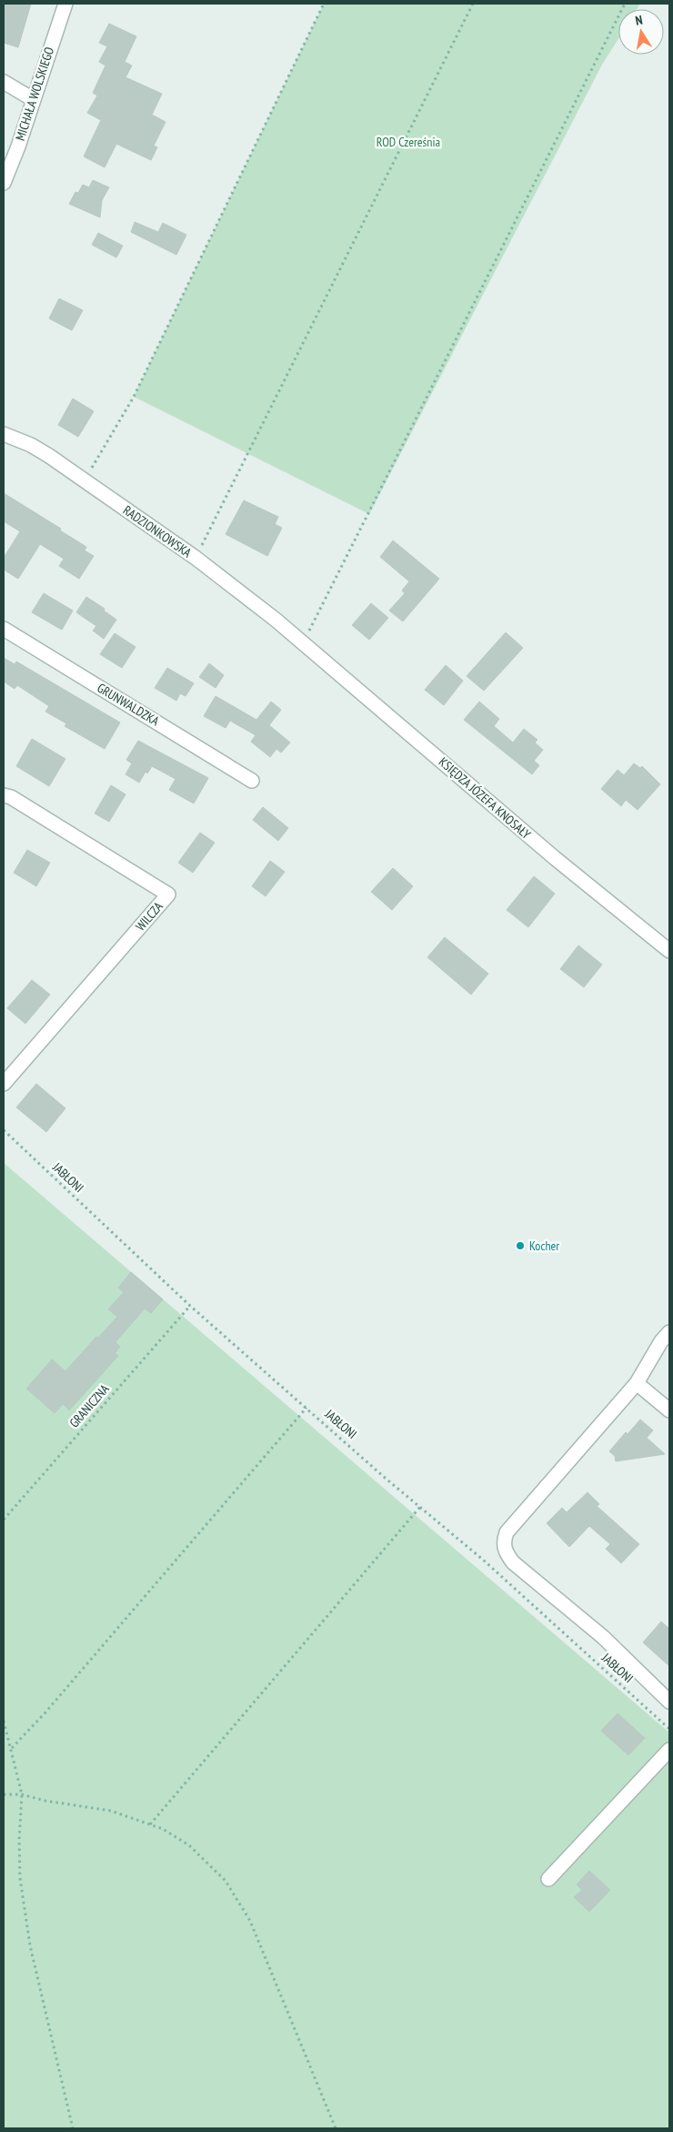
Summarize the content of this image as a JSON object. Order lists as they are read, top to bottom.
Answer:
{
  "streets": {
    "street": [
      "MICHAŁA WOLSKIEGO",
      "RADZIONKOWSKA",
      "GRUNWALDZKA",
      "KSIĘDZA JÓZEFA KNOSAŁY",
      "WILCZA"
    ],
    "path": ["JABŁONI", "GRANICZNA"]
  },
  "crossings": [
    ["RADZIONKOWSKA", "KSIĘDZA JÓZEFA KNOSAŁY"],
    ["JABŁONI", "GRANICZNA"]
  ],
  "parks": ["ROD Czereśnia"],
  "places": ["Kocher"],
  "north": "top"
}
